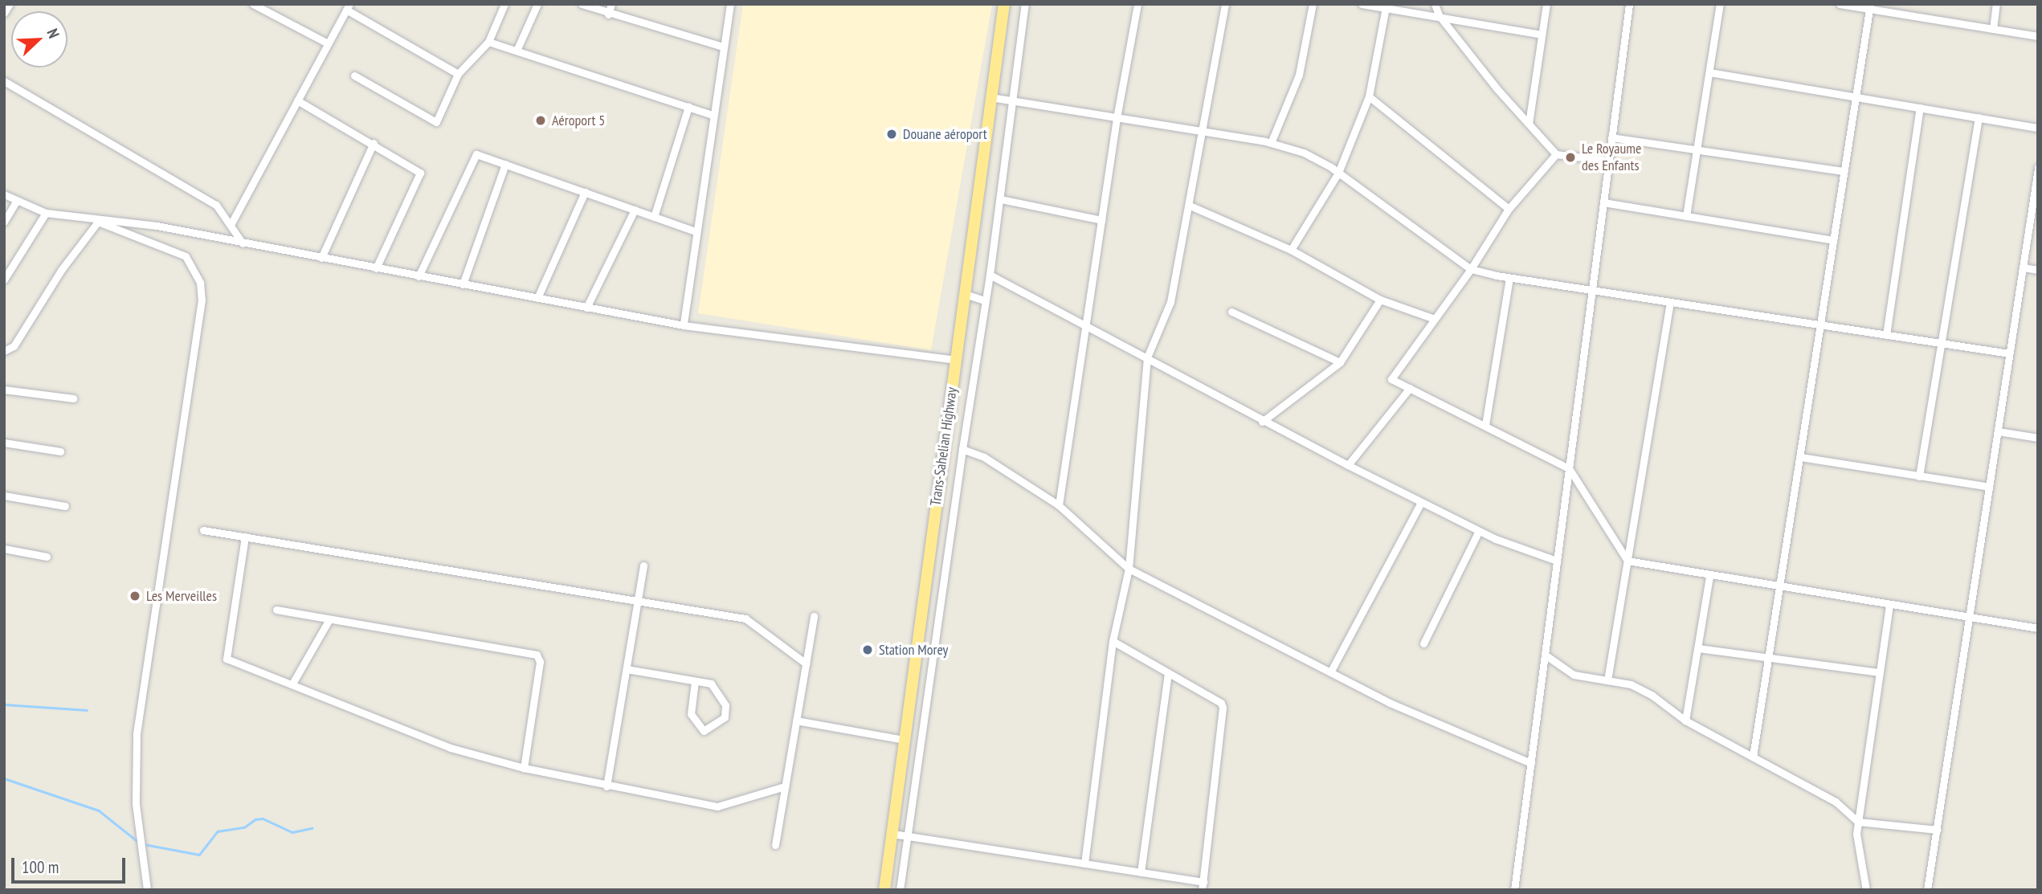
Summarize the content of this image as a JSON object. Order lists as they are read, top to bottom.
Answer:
{
  "streets": {
    "highway": ["Trans-Sahelian Highway"]
  },
  "places": [
    "Aéroport 5",
    "Douane aéroport",
    "Le Royaume des Enfants",
    "Les Merveilles",
    "Station Morey"
  ],
  "scale_bar": "100 m",
  "north": "top right"
}
